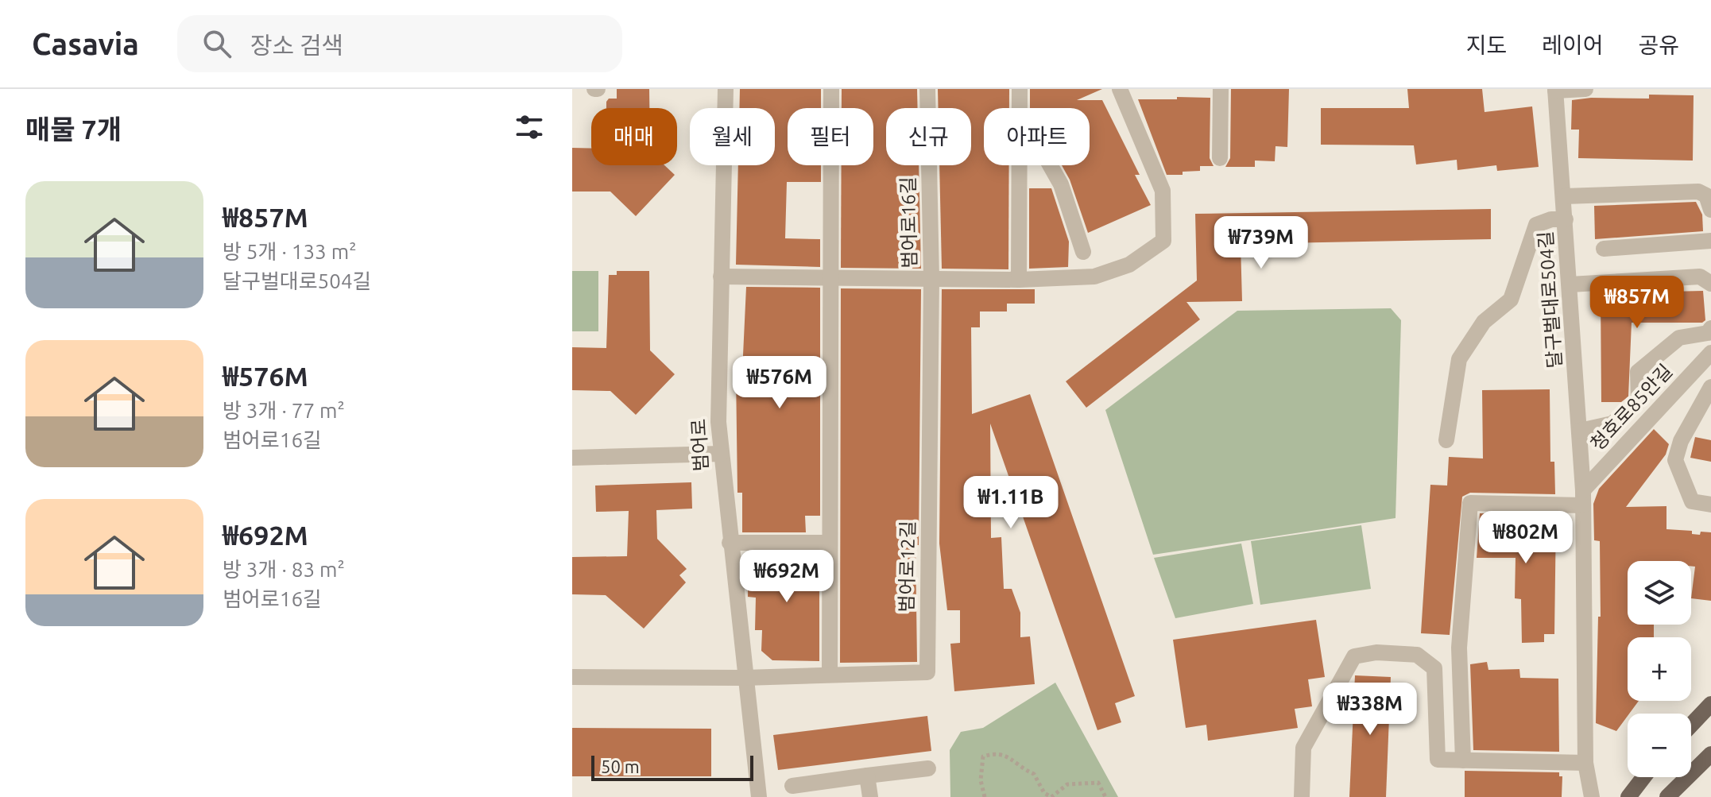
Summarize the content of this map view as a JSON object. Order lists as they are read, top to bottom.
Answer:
{
  "streets": {
    "street": [
      "범어로16길",
      "달구벌대로504길",
      "청호로85안길",
      "범어로",
      "범어로12길"
    ]
  },
  "crossings": [
    ["범어로16길", "범어로"],
    ["범어로16길", "범어로12길"],
    ["달구벌대로504길", "청호로85안길"],
    ["범어로", "범어로12길"]
  ],
  "scale_bar": "50 m",
  "page": {
    "header": "Casavia",
    "search": "장소 검색",
    "nav": ["지도", "레이어", "공유"],
    "heading": "매물 7개",
    "chip": [
      "매매",
      "월세",
      "필터",
      "신규",
      "아파트"
    ],
    "list": [
      {
        "name": "₩857M",
        "note": "방 5개 · 133 m² · 달구벌대로504길"
      },
      {
        "name": "₩576M",
        "note": "방 3개 · 77 m² · 범어로16길"
      },
      {
        "name": "₩692M",
        "note": "방 3개 · 83 m² · 범어로16길"
      }
    ],
    "price": [
      "₩739M",
      "₩857M",
      "₩576M",
      "₩1.11B",
      "₩802M",
      "₩692M",
      "₩338M"
    ],
    "map_buttons": ["+", "−"],
    "scale": "50 m"
  }
}
